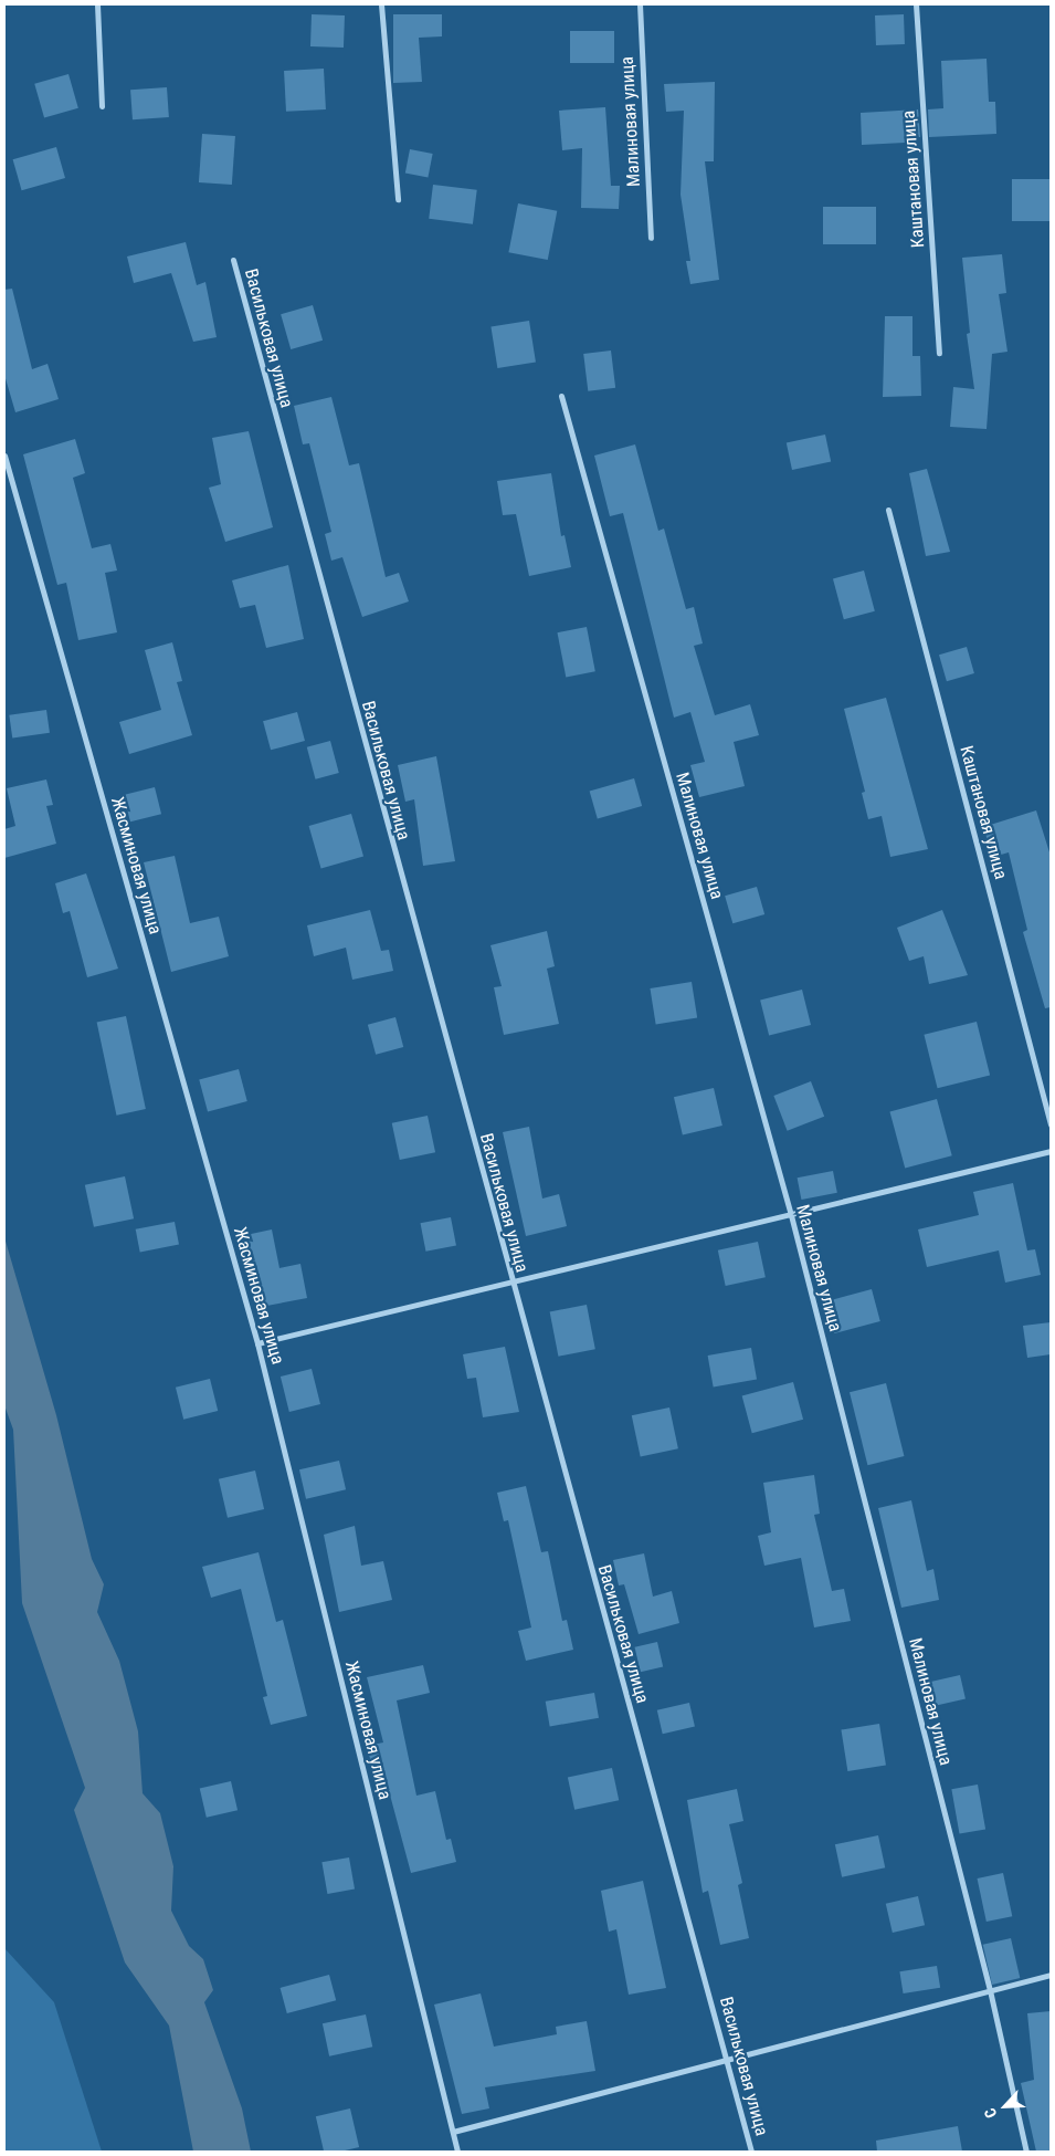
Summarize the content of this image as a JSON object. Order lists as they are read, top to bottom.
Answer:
{
  "streets": {
    "street": [
      "Малиновая улица",
      "Каштановая улица",
      "Васильковая улица",
      "Жасминовая улица"
    ]
  },
  "north": "bottom left"
}
